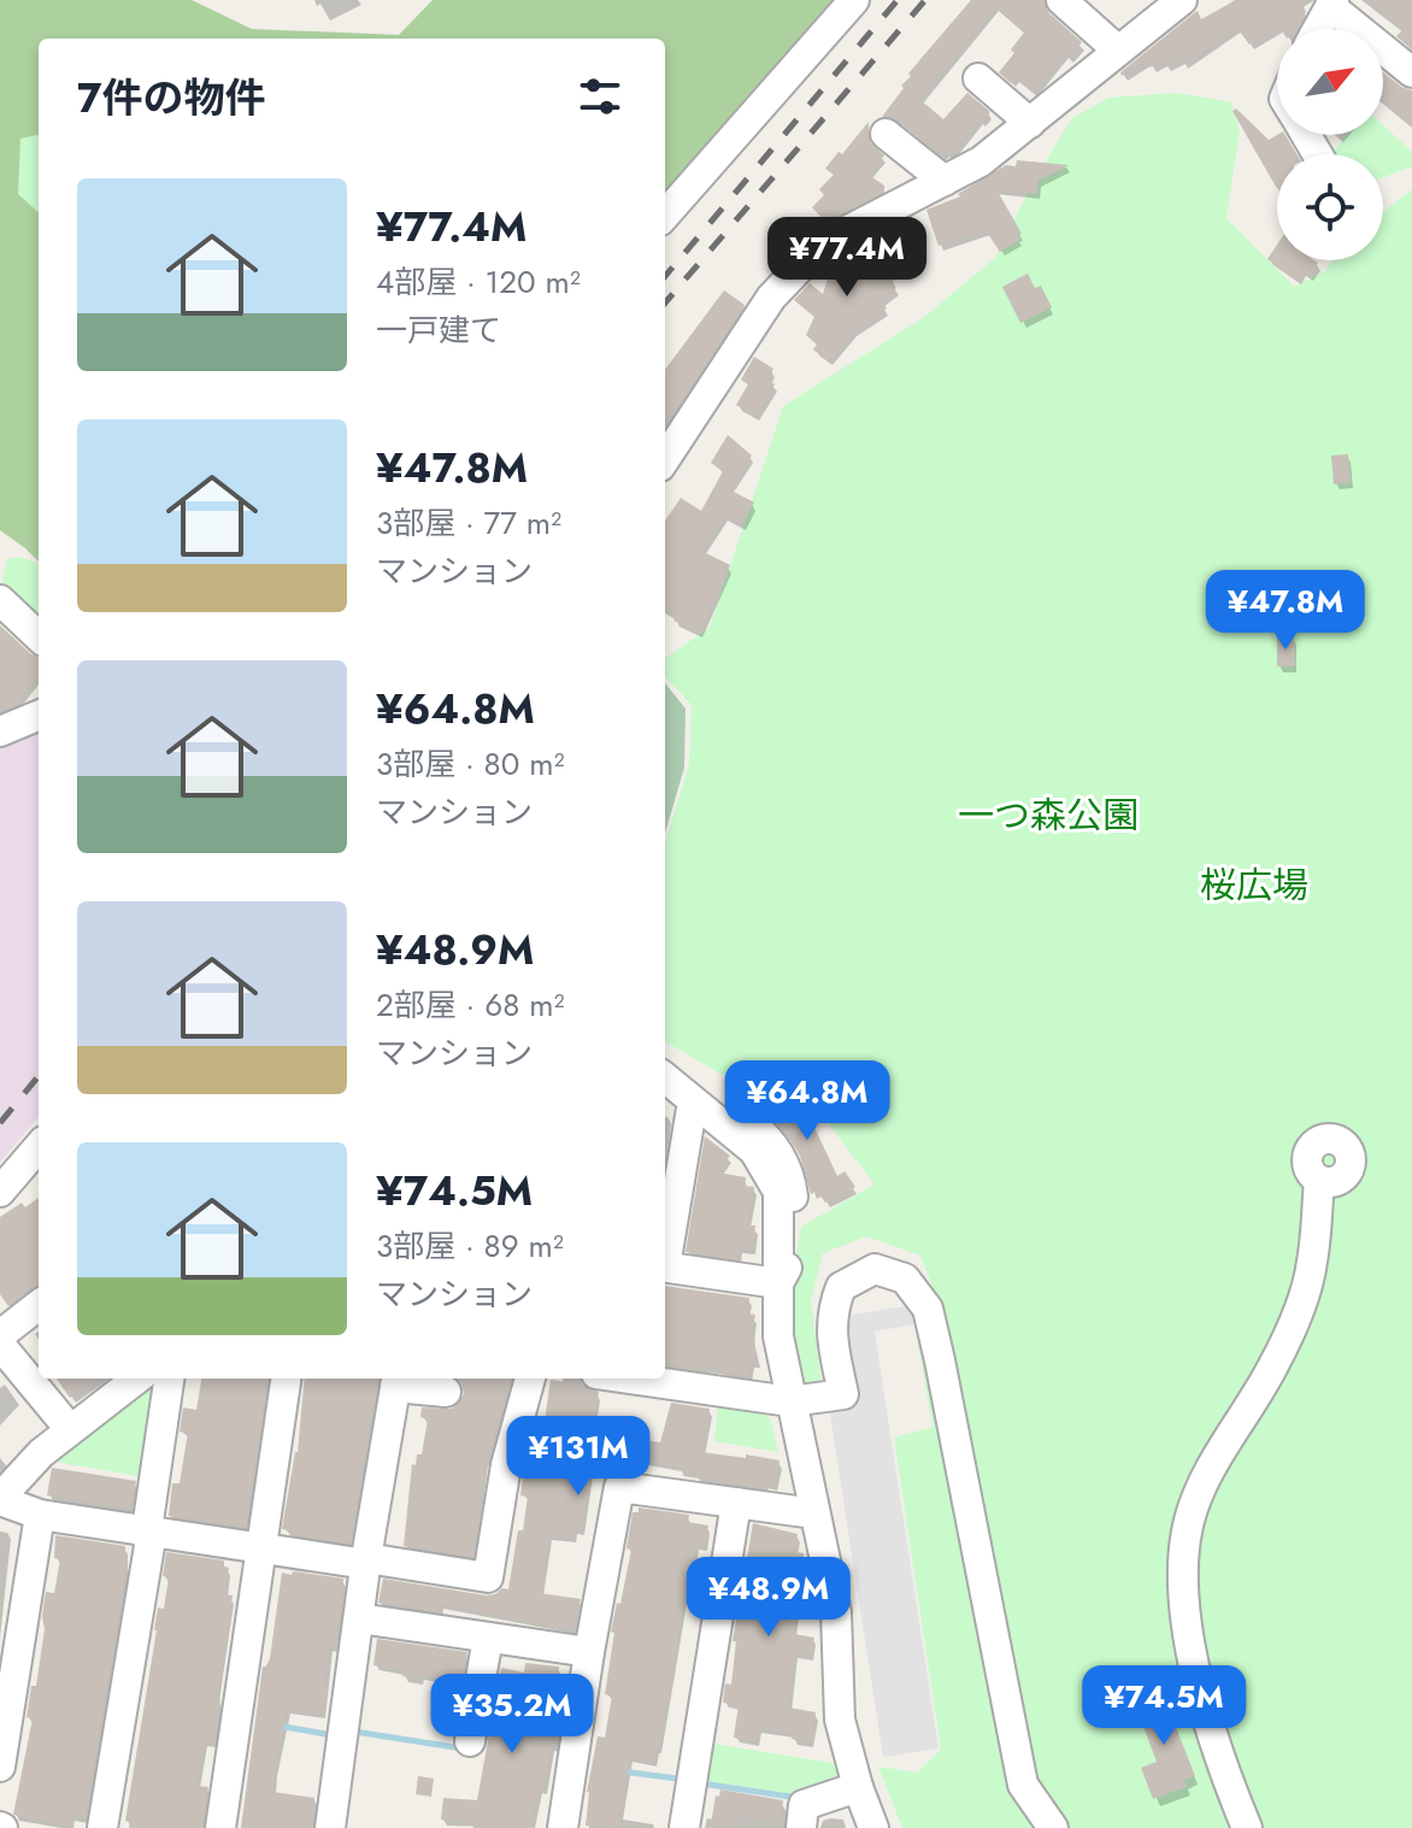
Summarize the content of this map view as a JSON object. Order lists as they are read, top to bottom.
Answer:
{
  "parks": ["一つ森公園", "桜広場"],
  "north": "top right",
  "page": {
    "heading": "7件の物件",
    "list": [
      {
        "name": "¥77.4M",
        "note": "4部屋 · 120 m² · 一戸建て"
      },
      {
        "name": "¥47.8M",
        "note": "3部屋 · 77 m² · マンション"
      },
      {
        "name": "¥64.8M",
        "note": "3部屋 · 80 m² · マンション"
      },
      {
        "name": "¥48.9M",
        "note": "2部屋 · 68 m² · マンション"
      },
      {
        "name": "¥74.5M",
        "note": "3部屋 · 89 m² · マンション"
      }
    ],
    "price": [
      "¥77.4M",
      "¥47.8M",
      "¥64.8M",
      "¥131M",
      "¥48.9M",
      "¥74.5M",
      "¥35.2M"
    ]
  }
}
